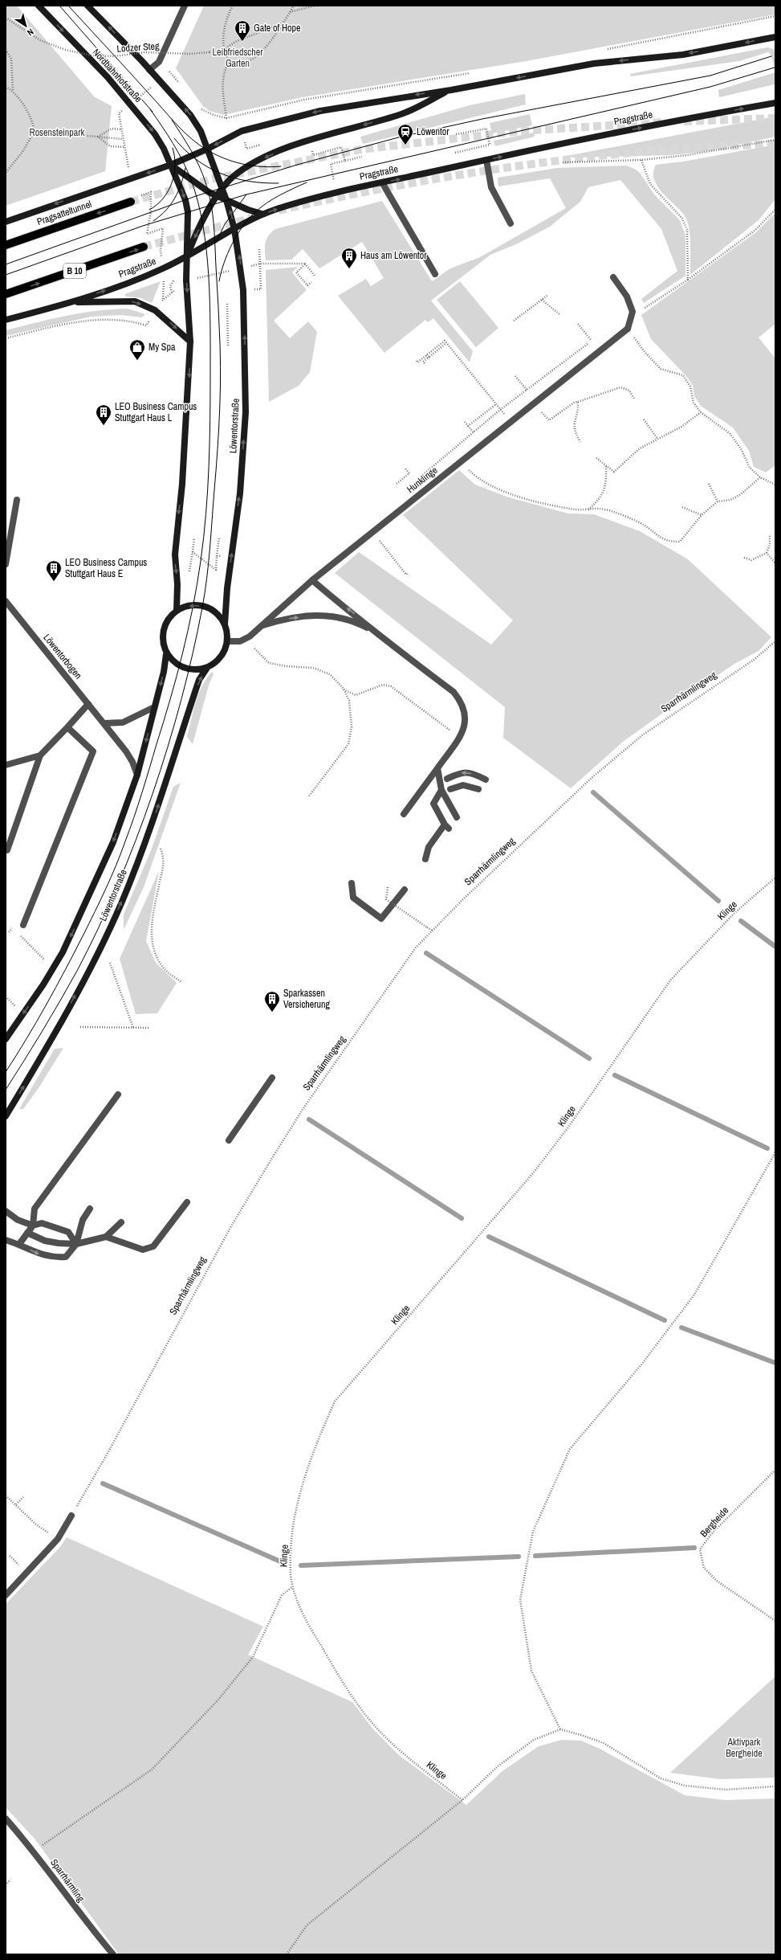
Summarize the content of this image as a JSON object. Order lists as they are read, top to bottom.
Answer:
{
  "streets": {
    "main road": [
      "Nordbahnhofstraße",
      "Pragstraße",
      "Pragsatteltunnel",
      "B 10",
      "Löwentorstraße"
    ],
    "street": ["Hunklinge", "Löwentorbogen", "Sparrhärmling"],
    "path": [
      "Lodzer Steg",
      "Sparrhärmlingweg",
      "Klinge",
      "Bergheide"
    ]
  },
  "crossings": [
    ["Nordbahnhofstraße", "Pragstraße"],
    ["Pragstraße", "Löwentorstraße"],
    ["Löwentorstraße", "Hunklinge"]
  ],
  "parks": ["Leibfriedscher Garten", "Rosensteinpark", "Aktivpark Bergheide"],
  "places": {
    "building": [
      "Gate of Hope",
      "Haus am Löwentor",
      "LEO Business Campus Stuttgart Haus L",
      "LEO Business Campus Stuttgart Haus E",
      "Sparkassen Versicherung"
    ],
    "station": ["Löwentor"],
    "shop": ["My Spa"]
  },
  "north": "bottom right"
}
